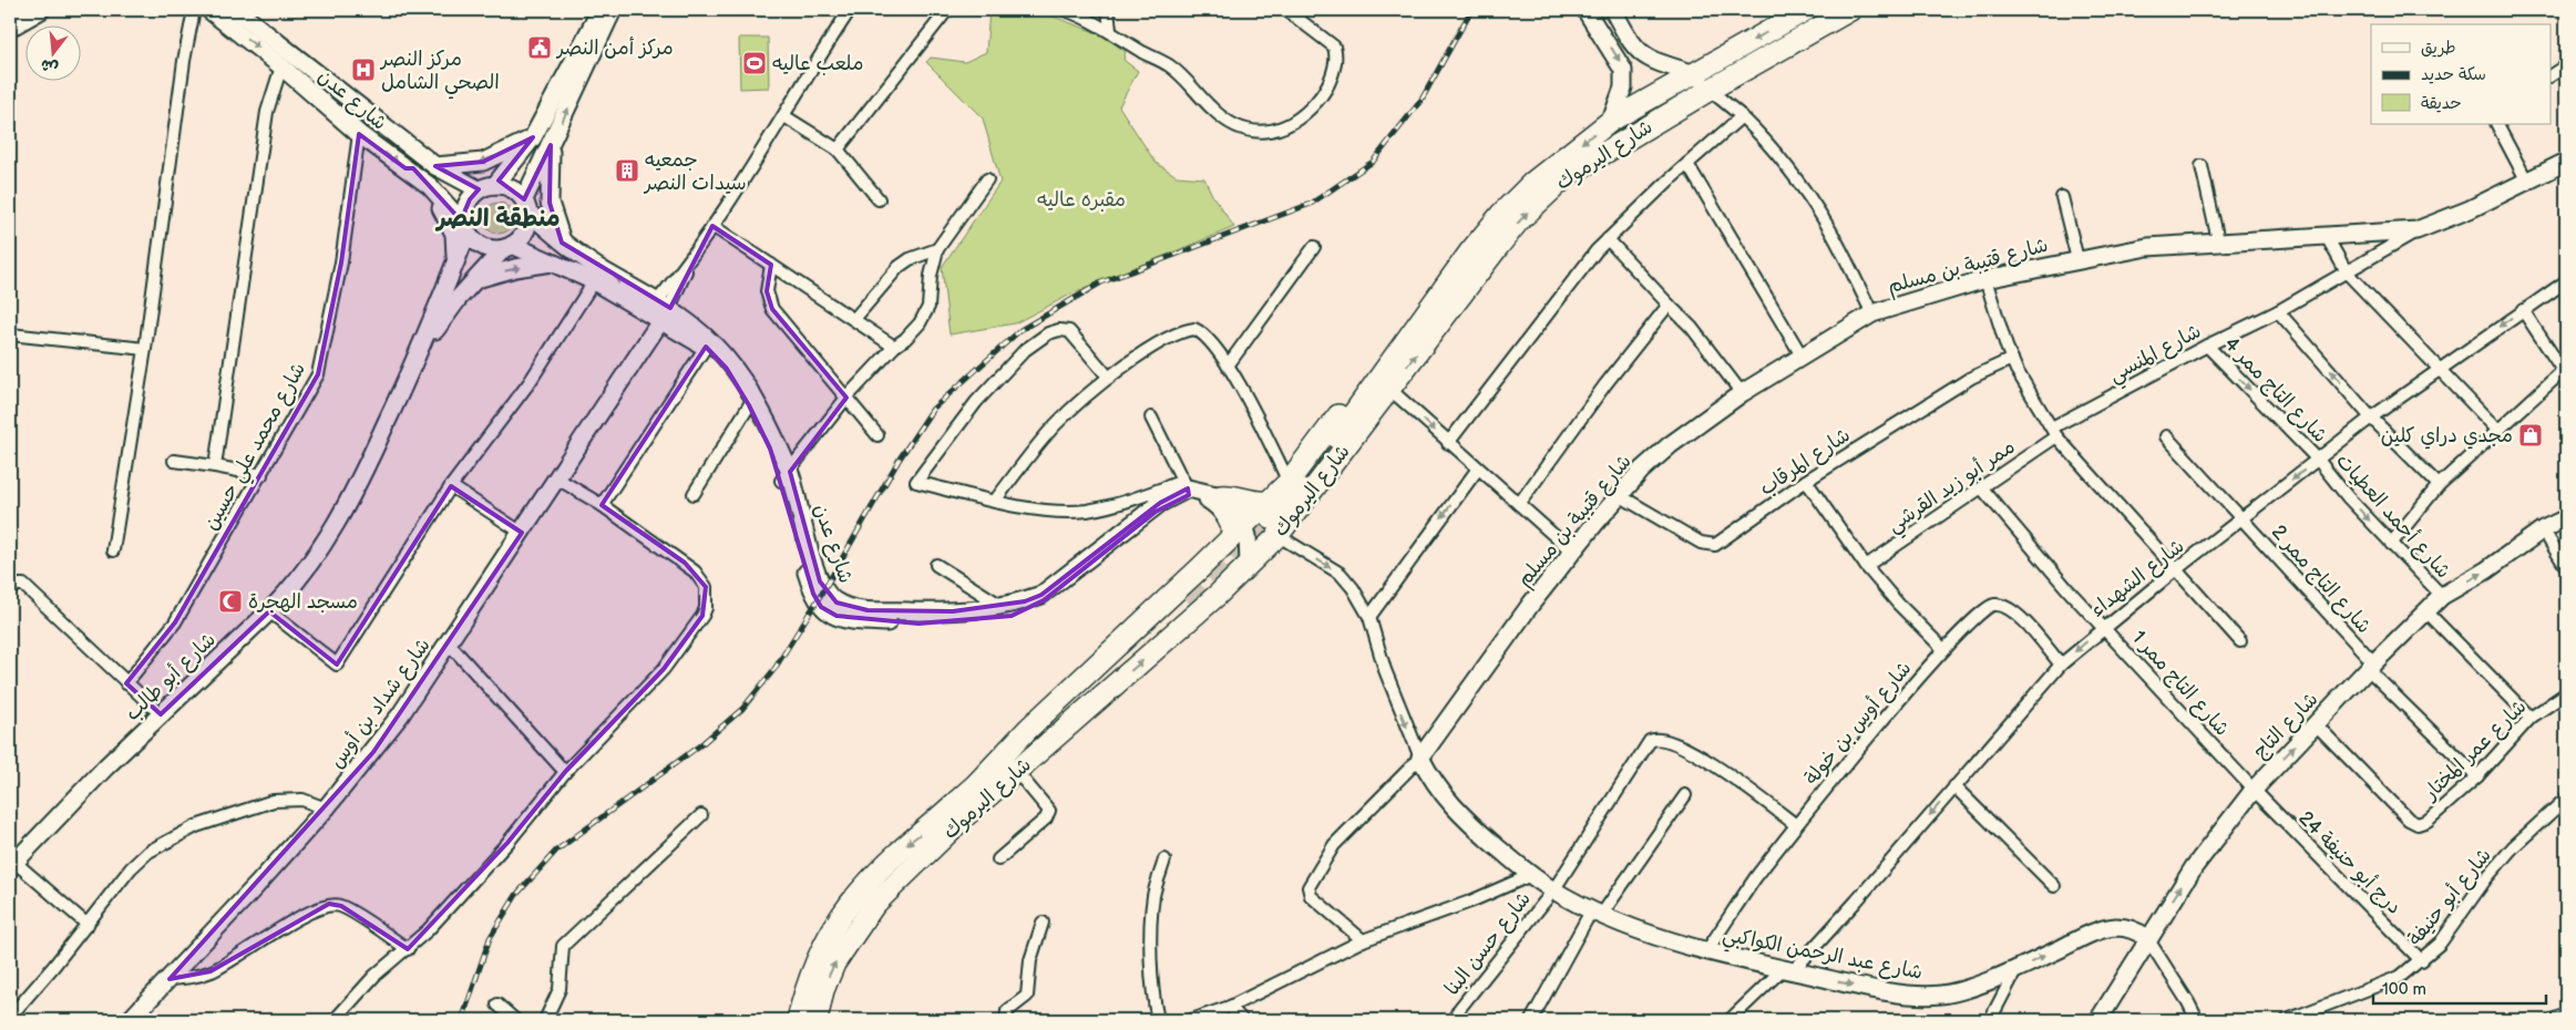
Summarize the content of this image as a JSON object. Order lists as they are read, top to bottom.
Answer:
{
  "streets": {
    "highway": ["شارع اليرموك"],
    "street": [
      "شارع عدن",
      "شارع قتيبة بن مسلم",
      "شارع المنسي",
      "شارع التاج ممر 4",
      "شارع محمد علي حسين",
      "شارع المرقاب",
      "ممر أبو زيد القرشي",
      "شارع أحمد العطيات",
      "شارع الشهداء",
      "شارع التاج ممر 2",
      "شارع أبو طالب",
      "شارع التاج ممر 1",
      "شارع شداد بن أوس",
      "شارع أوس بن خولة",
      "شارع التاج",
      "شارع عمر المختار",
      "درج أبو حنيفة 24",
      "شارع أبو حنيفة",
      "شارع حسن البنا",
      "شارع عبد الرحمن الكواكبي"
    ]
  },
  "crossings": [
    ["شارع عدن", "شارع محمد علي حسين"],
    ["شارع عدن", "شارع أبو طالب"],
    ["شارع عدن", "شارع شداد بن أوس"],
    ["شارع قتيبة بن مسلم", "شارع المنسي"],
    ["شارع قتيبة بن مسلم", "شارع المرقاب"],
    ["شارع قتيبة بن مسلم", "شارع عبد الرحمن الكواكبي"],
    ["شارع المنسي", "شارع التاج ممر 4"],
    ["شارع المنسي", "ممر أبو زيد القرشي"],
    ["شارع التاج ممر 4", "شارع أحمد العطيات"],
    ["شارع التاج ممر 4", "شارع الشهداء"],
    ["ممر أبو زيد القرشي", "شارع التاج ممر 1"],
    ["شارع أحمد العطيات", "شارع الشهداء"],
    ["شارع أحمد العطيات", "شارع التاج"],
    ["شارع الشهداء", "شارع التاج ممر 2"],
    ["شارع الشهداء", "شارع التاج ممر 1"],
    ["شارع الشهداء", "شارع أوس بن خولة"],
    ["شارع الشهداء", "شارع عبد الرحمن الكواكبي"],
    ["شارع التاج ممر 2", "شارع التاج"],
    ["شارع التاج ممر 2", "شارع عمر المختار"],
    ["شارع التاج ممر 1", "شارع التاج"],
    ["شارع التاج ممر 1", "درج أبو حنيفة 24"],
    ["شارع أوس بن خولة", "شارع عبد الرحمن الكواكبي"],
    ["شارع التاج", "شارع عمر المختار"],
    ["شارع التاج", "درج أبو حنيفة 24"],
    ["شارع التاج", "شارع عبد الرحمن الكواكبي"],
    ["درج أبو حنيفة 24", "شارع أبو حنيفة"],
    ["شارع حسن البنا", "شارع عبد الرحمن الكواكبي"]
  ],
  "one_way": ["شارع الشهداء", "شارع التاج", "شارع عبد الرحمن الكواكبي"],
  "districts": ["منطقة النصر"],
  "parks": ["مقبره عاليه"],
  "places": {
    "public building": ["مركز أمن النصر"],
    "sports": ["ملعب عاليه"],
    "hospital": ["مركز النصر الصحي الشامل"],
    "building": ["جمعيه سيدات النصر"],
    "shop": ["مجدي دراي كلين"],
    "mosque": ["مسجد الهجرة"]
  },
  "legend": ["طريق", "سكة حديد", "حديقة"],
  "scale_bar": "100 m",
  "north": "bottom"
}
